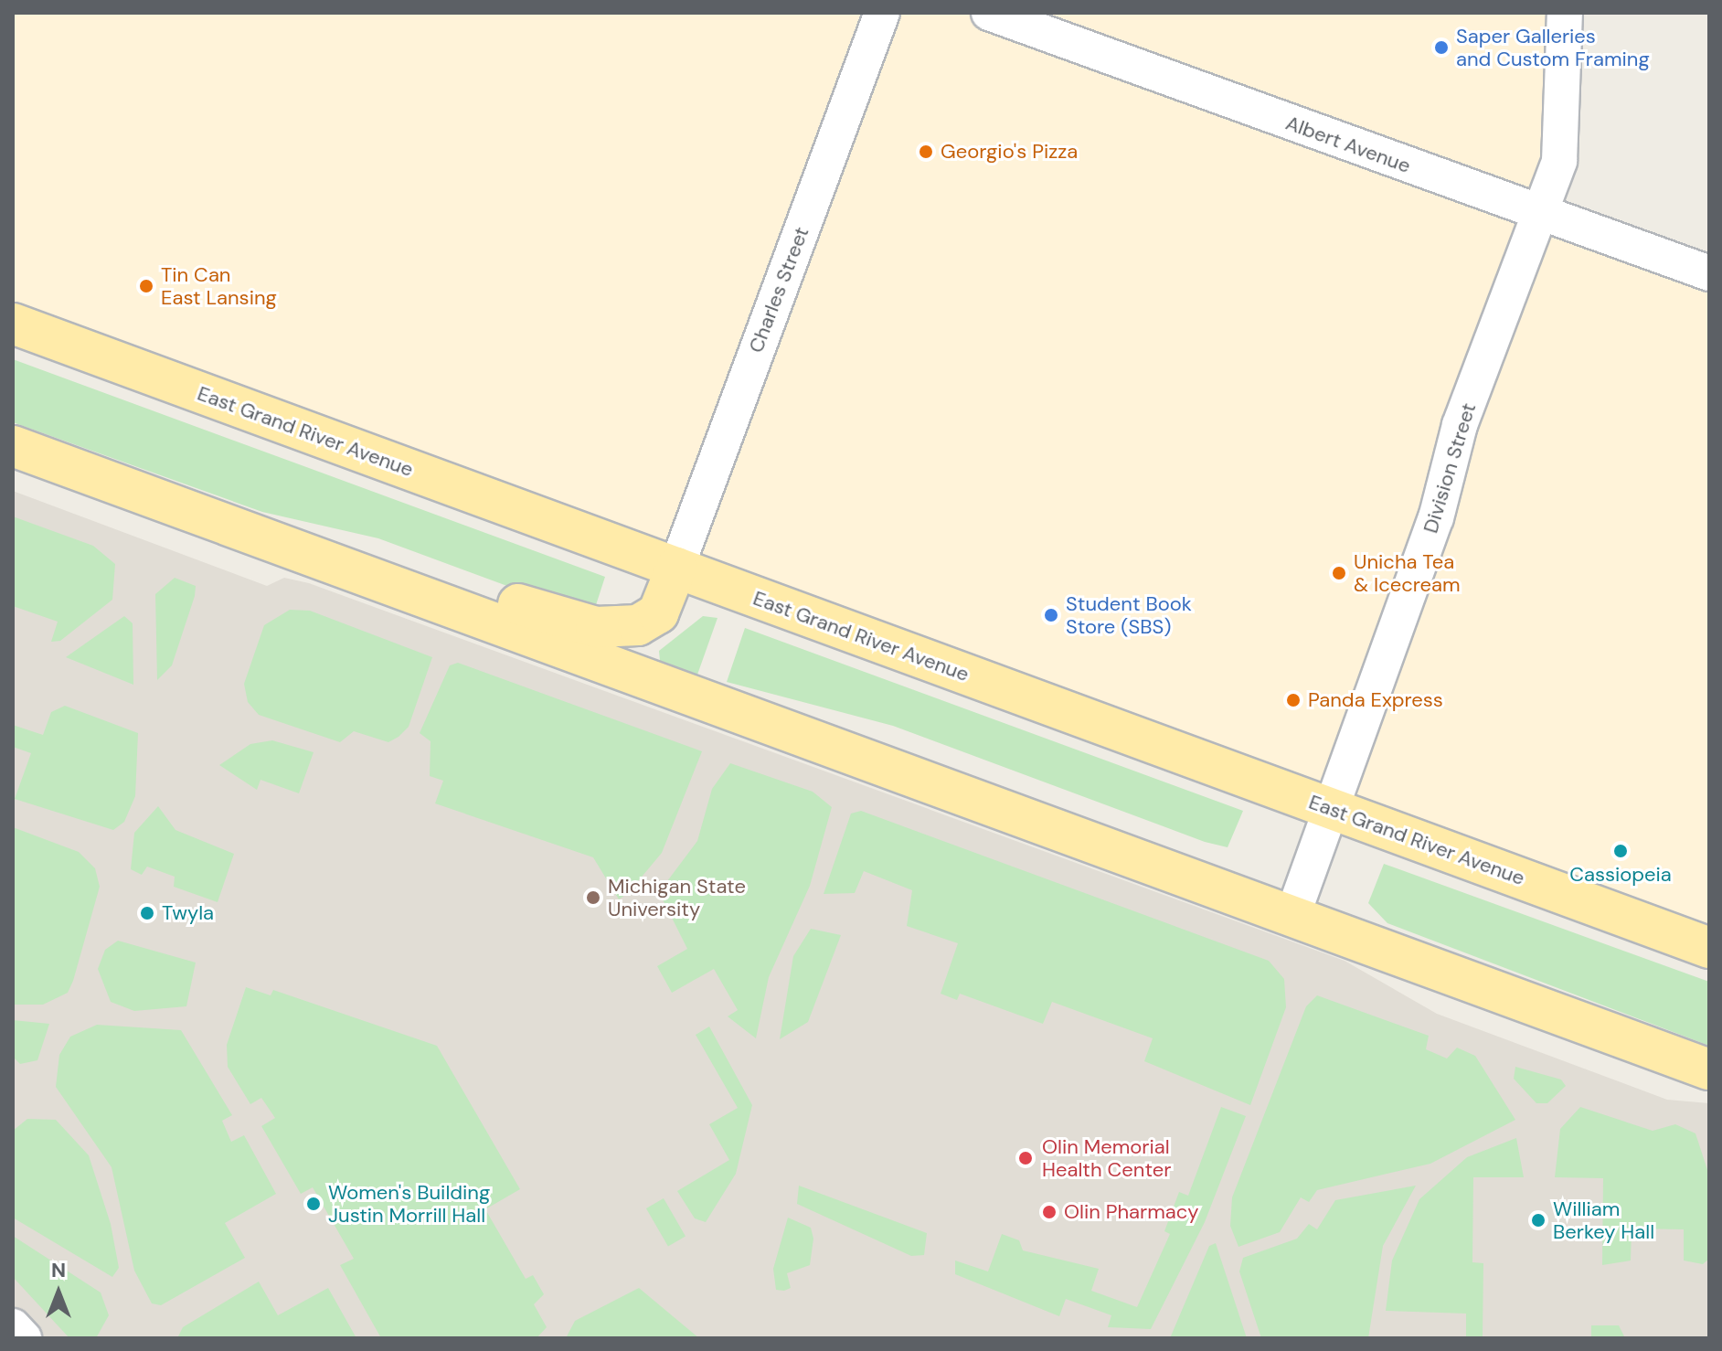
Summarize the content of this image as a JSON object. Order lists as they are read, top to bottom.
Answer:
{
  "streets": {
    "main road": ["East Grand River Avenue"],
    "street": ["Albert Avenue", "Charles Street", "Division Street"]
  },
  "crossings": [
    ["Albert Avenue", "Division Street"],
    ["Charles Street", "East Grand River Avenue"],
    ["East Grand River Avenue", "Division Street"]
  ],
  "places": [
    "Saper Galleries and Custom Framing",
    "Georgio's Pizza",
    "Tin Can East Lansing",
    "Unicha Tea & Icecream",
    "Student Book Store (SBS)",
    "Panda Express",
    "Cassiopeia",
    "Michigan State University",
    "Twyla",
    "Olin Memorial Health Center",
    "Women's Building Justin Morrill Hall",
    "Olin Pharmacy",
    "William Berkey Hall"
  ],
  "north": "top"
}
